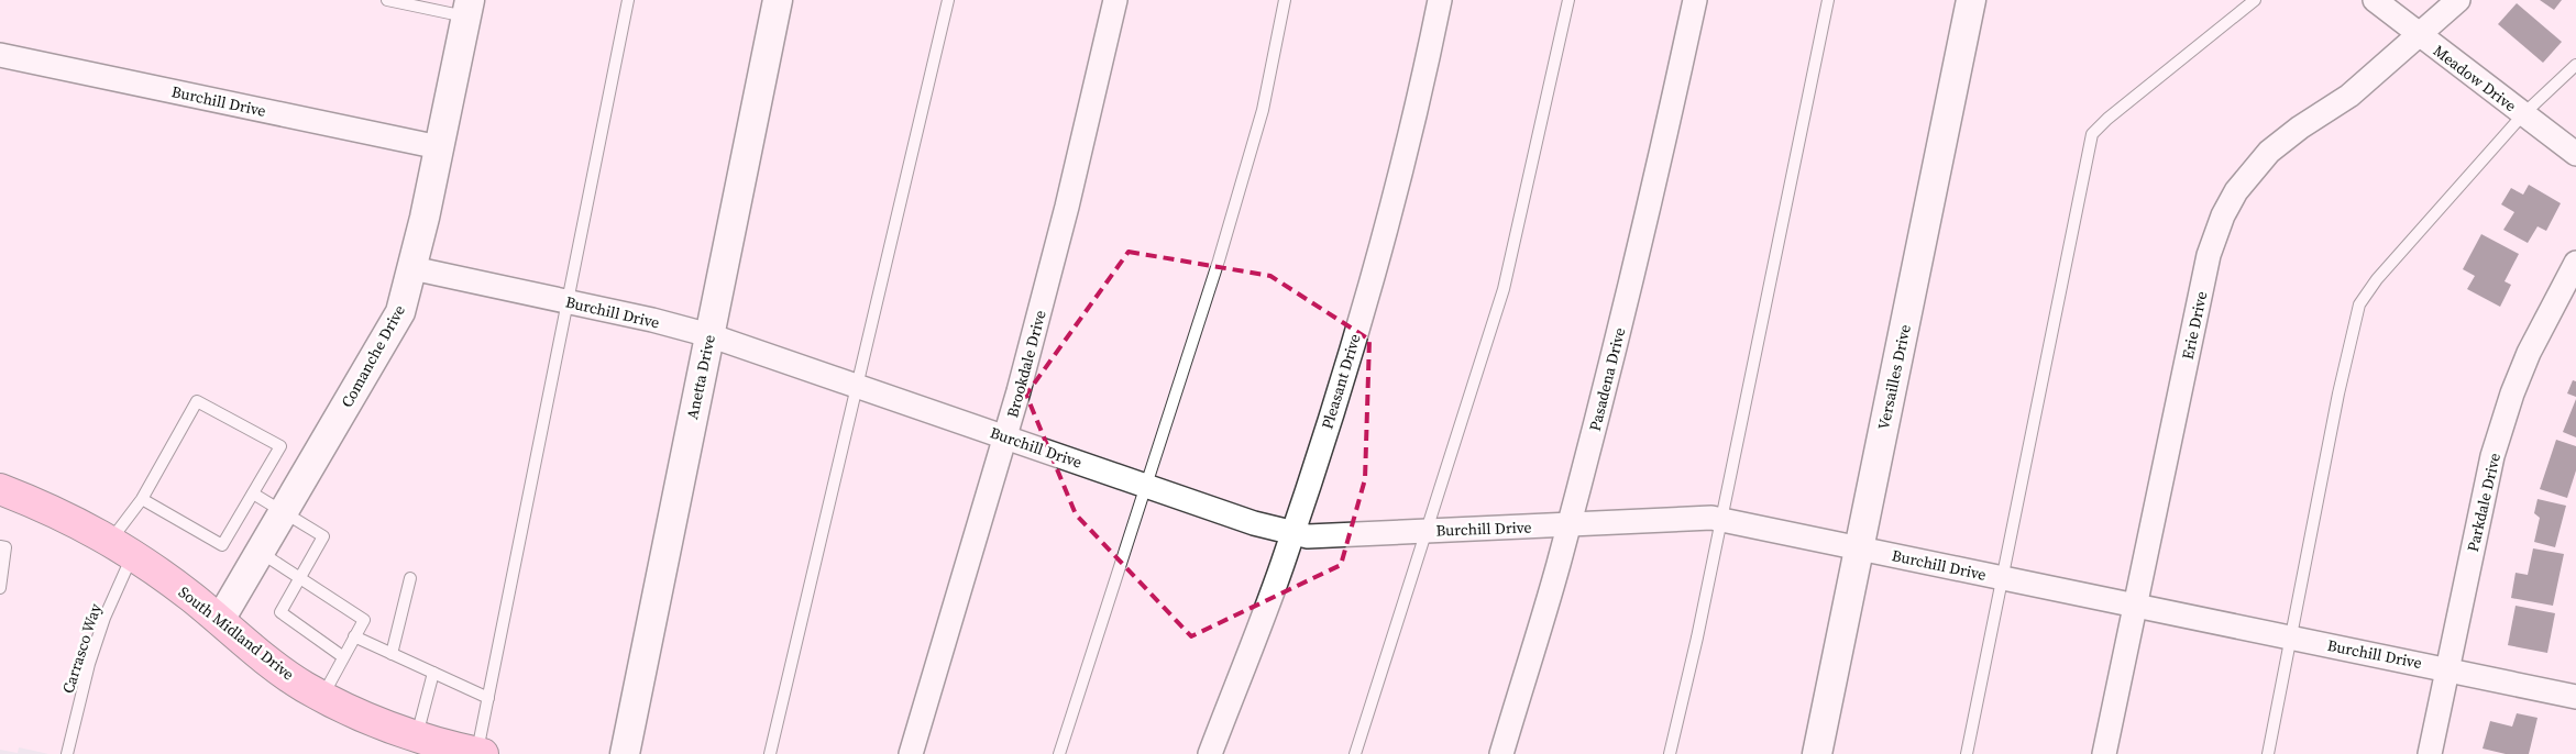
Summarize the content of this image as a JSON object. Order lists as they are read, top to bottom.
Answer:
{
  "streets": {
    "main road": ["South Midland Drive"],
    "street": [
      "Meadow Drive",
      "Burchill Drive",
      "Erie Drive",
      "Comanche Drive",
      "Brookdale Drive",
      "Anetta Drive",
      "Versailles Drive",
      "Pasadena Drive",
      "Pleasant Drive",
      "Parkdale Drive"
    ],
    "lane": ["Carrasco Way"]
  },
  "crossings": [
    ["Meadow Drive", "Erie Drive"],
    ["Burchill Drive", "Erie Drive"],
    ["Burchill Drive", "Comanche Drive"],
    ["Burchill Drive", "Brookdale Drive"],
    ["Burchill Drive", "Anetta Drive"],
    ["Burchill Drive", "Versailles Drive"],
    ["Burchill Drive", "Pasadena Drive"],
    ["Burchill Drive", "Pleasant Drive"],
    ["Burchill Drive", "Parkdale Drive"],
    ["Comanche Drive", "South Midland Drive"],
    ["South Midland Drive", "Carrasco Way"]
  ]
}
